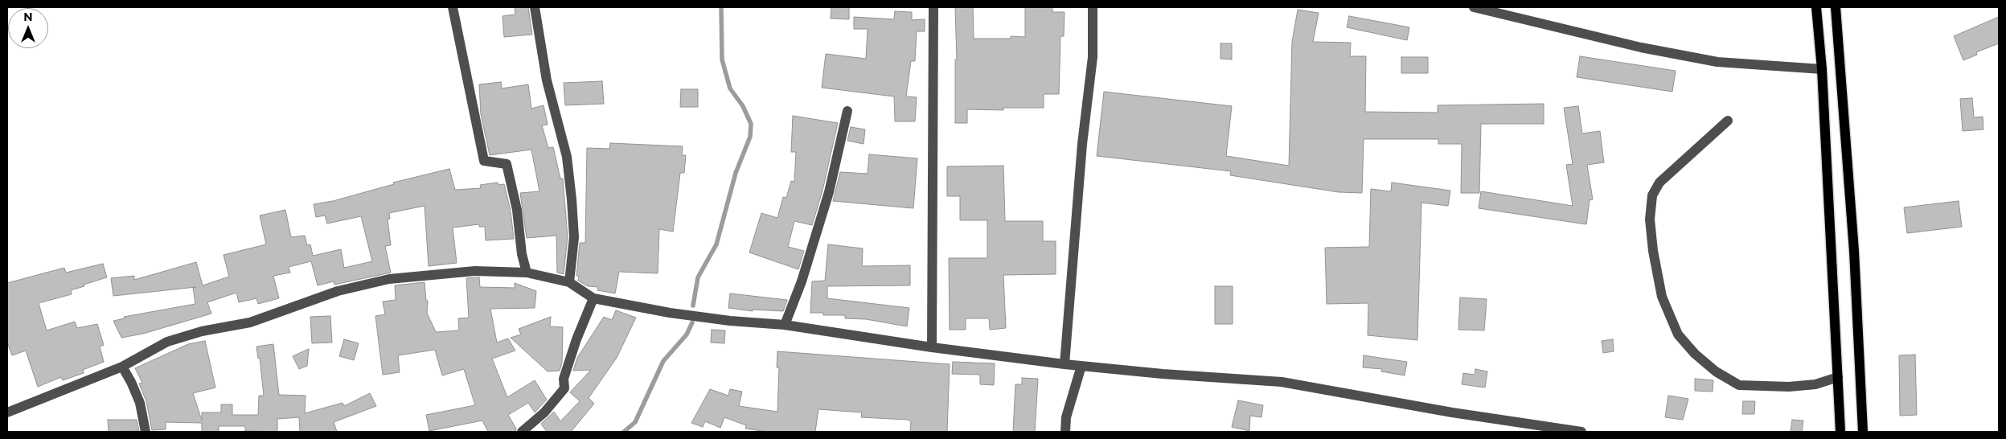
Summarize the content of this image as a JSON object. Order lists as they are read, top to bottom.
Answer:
{
  "north": "top"
}
